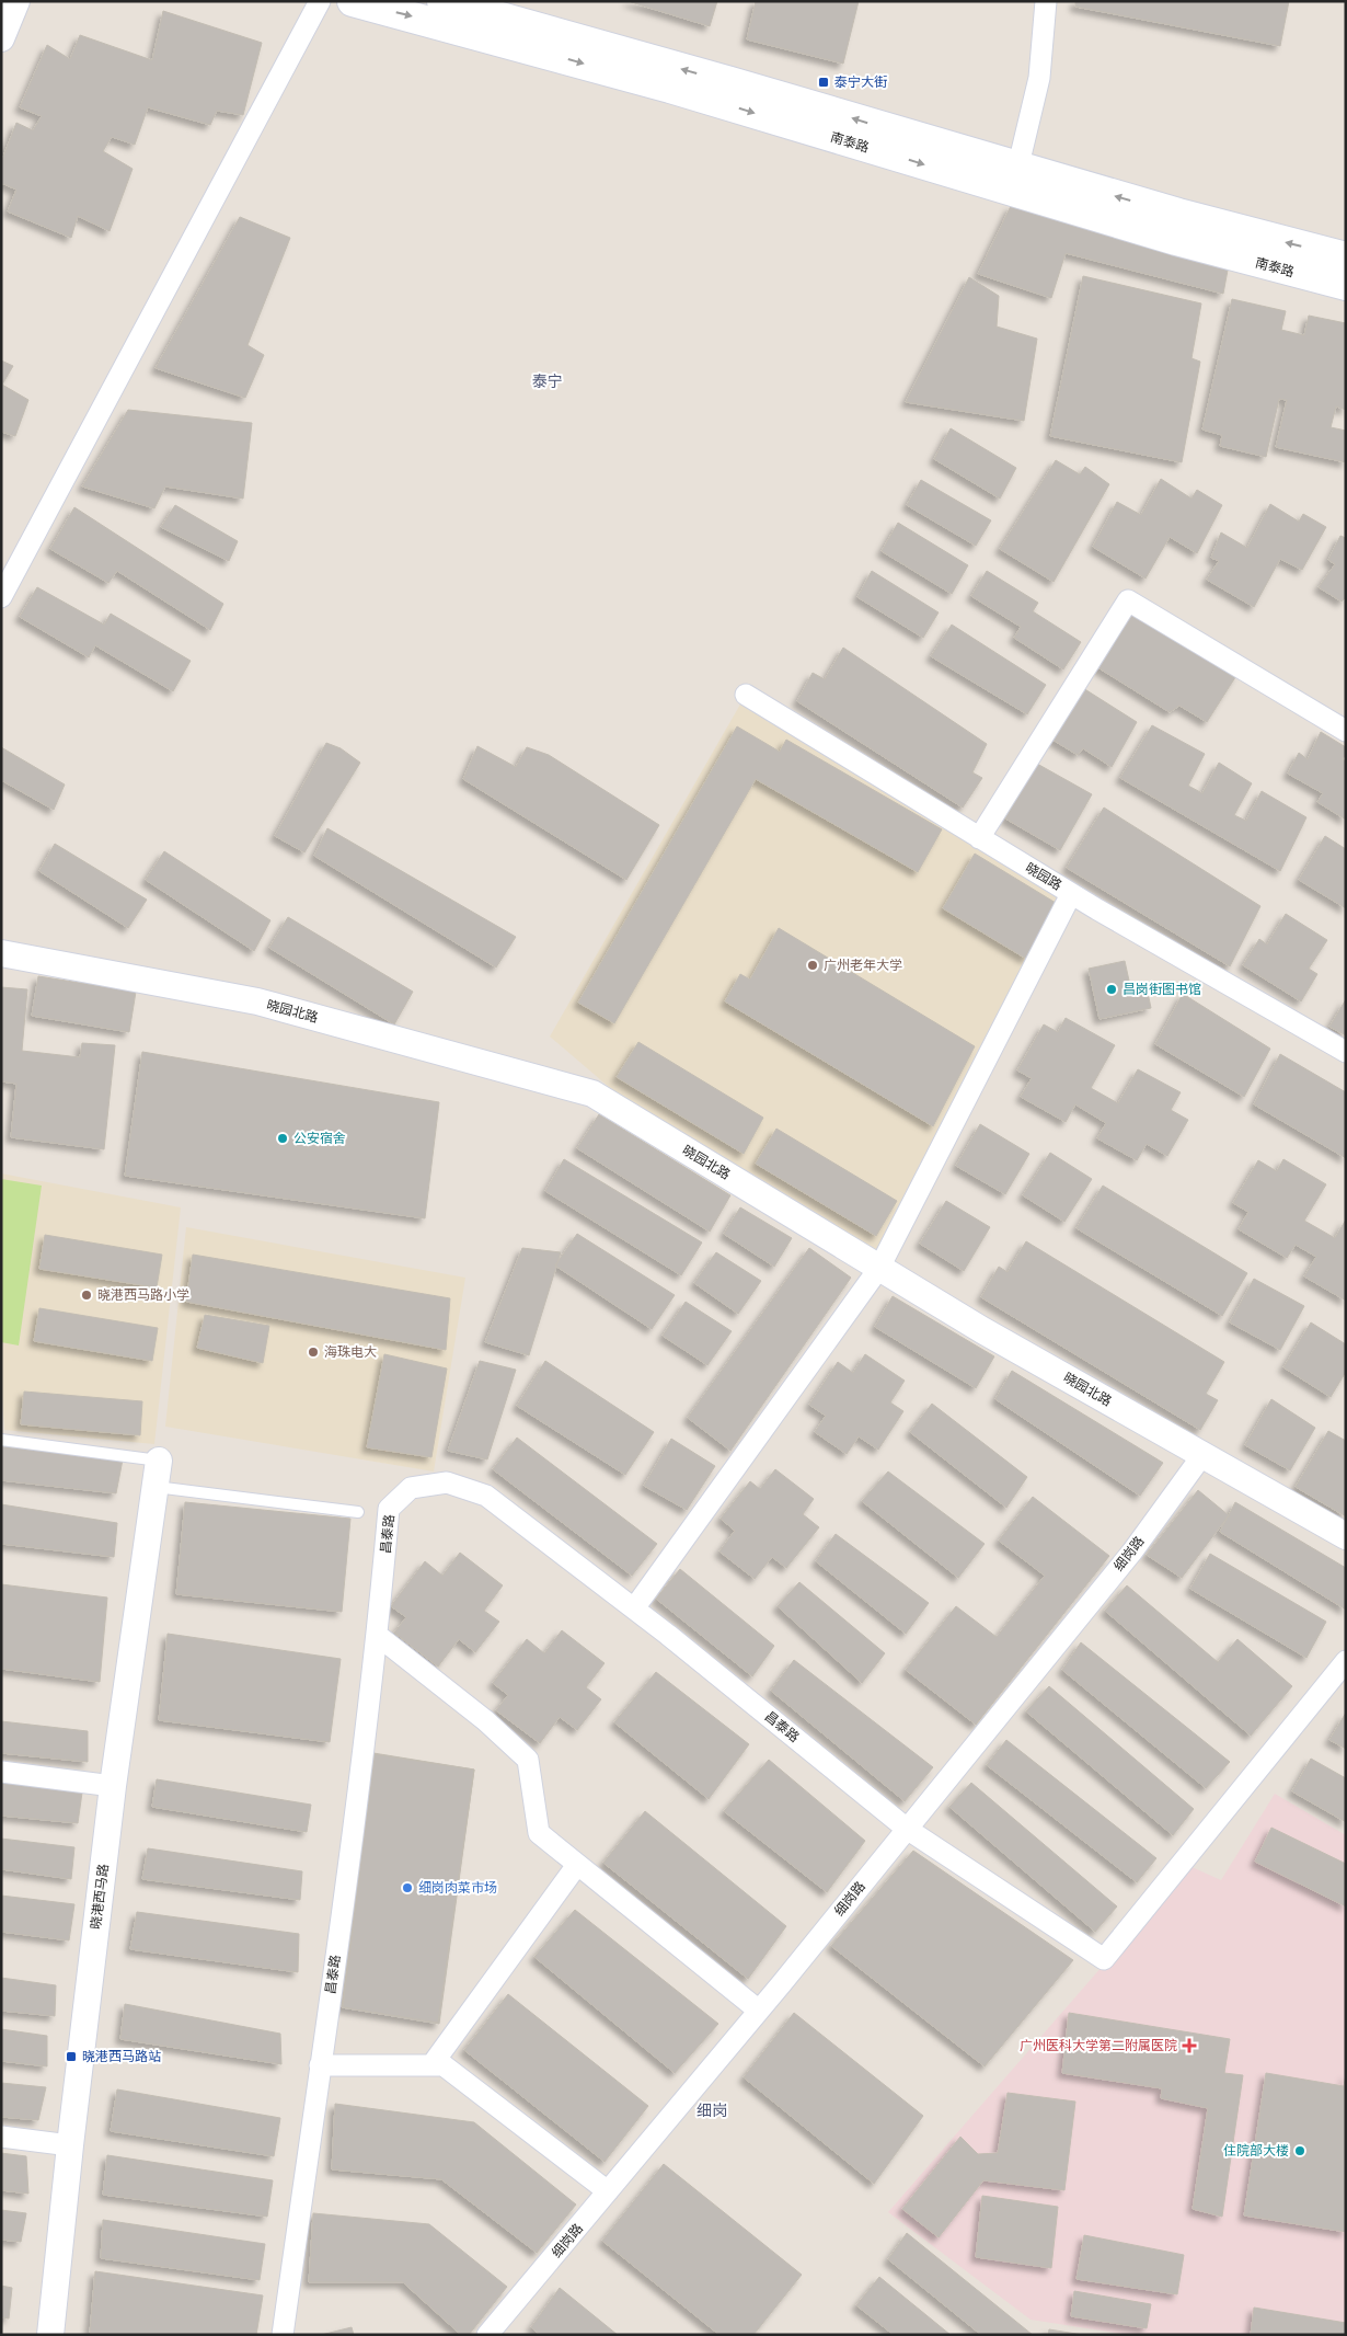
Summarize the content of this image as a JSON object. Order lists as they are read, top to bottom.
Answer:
{
  "streets": {
    "main road": ["南泰路"],
    "street": [
      "晓园路",
      "晓园北路",
      "昌泰路",
      "细岗路",
      "晓港西马路"
    ]
  },
  "crossings": [
    ["晓园北路", "细岗路"],
    ["昌泰路", "细岗路"]
  ],
  "districts": ["泰宁", "细岗"],
  "places": {
    "transit": ["泰宁大街", "晓港西马路站"],
    "other": [
      "广州老年大学",
      "昌岗街图书馆",
      "公安宿舍",
      "晓港西马路小学",
      "海珠电大",
      "细岗肉菜市场",
      "住院部大楼"
    ],
    "health": ["广州医科大学第二附属医院"]
  }
}
